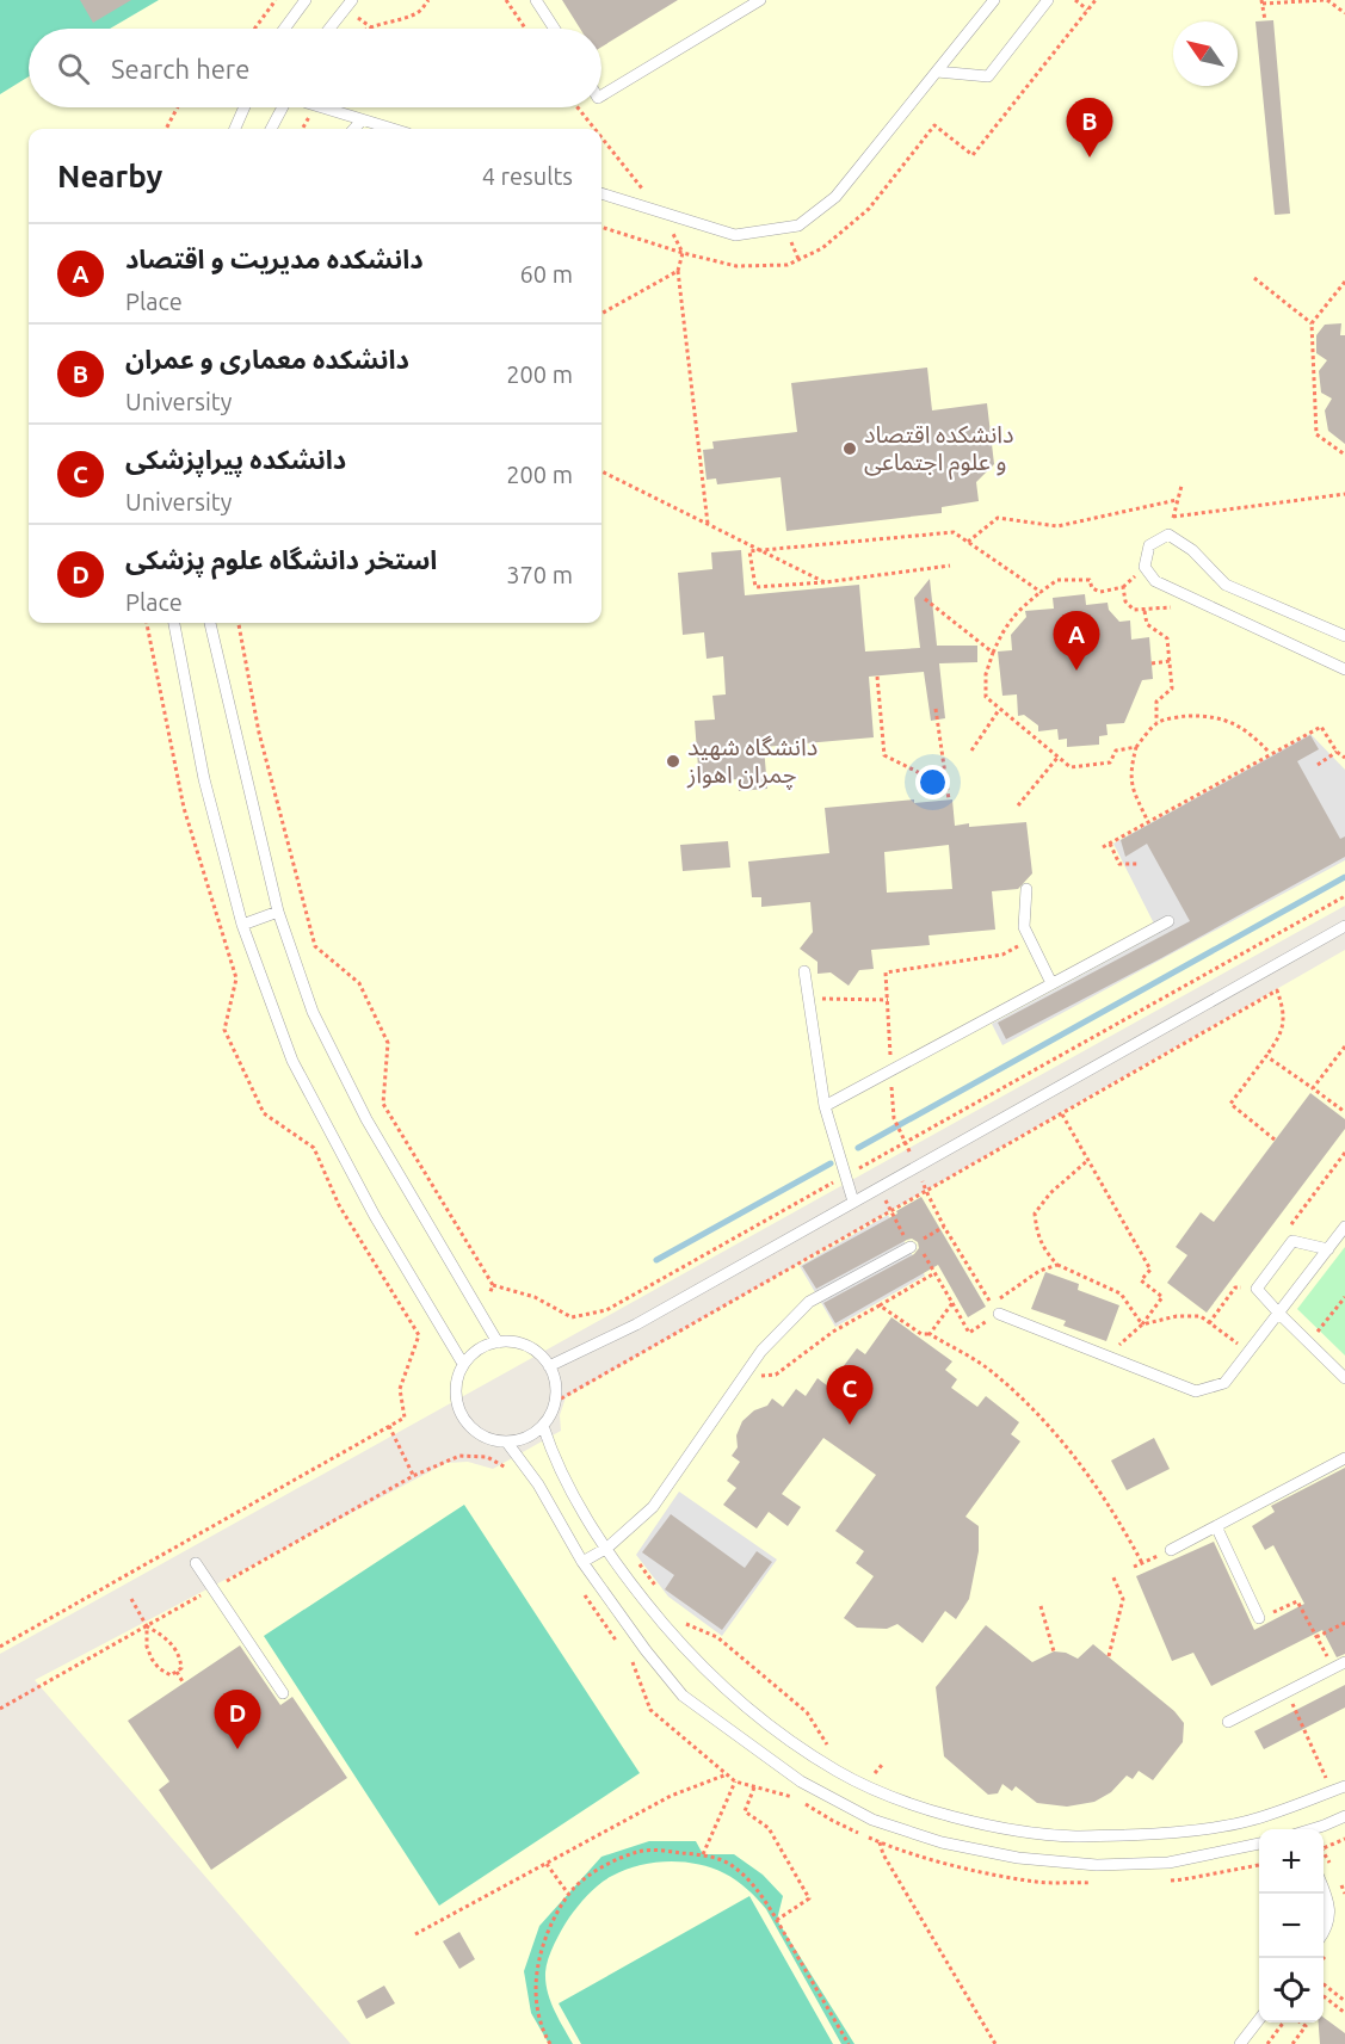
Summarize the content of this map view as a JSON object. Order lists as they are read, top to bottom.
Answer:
{
  "places": ["دانشکده اقتصاد و علوم اجتماعی", "دانشگاه شهید چمران اهواز"],
  "north": "top left",
  "page": {
    "search": "Search here",
    "pins": [
      "B",
      "A",
      "C",
      "D"
    ],
    "heading": ["Nearby", "4 results"],
    "list": [
      {
        "mark": "A",
        "name": "دانشکده مدیریت و اقتصاد",
        "note": "Place",
        "value": "60 m"
      },
      {
        "mark": "B",
        "name": "دانشکده معماری و عمران",
        "note": "University",
        "value": "200 m"
      },
      {
        "mark": "C",
        "name": "دانشکده پیراپزشکی",
        "note": "University",
        "value": "200 m"
      },
      {
        "mark": "D",
        "name": "استخر دانشگاه علوم پزشکی",
        "note": "Place",
        "value": "370 m"
      }
    ],
    "map_buttons": ["+", "−"]
  }
}
